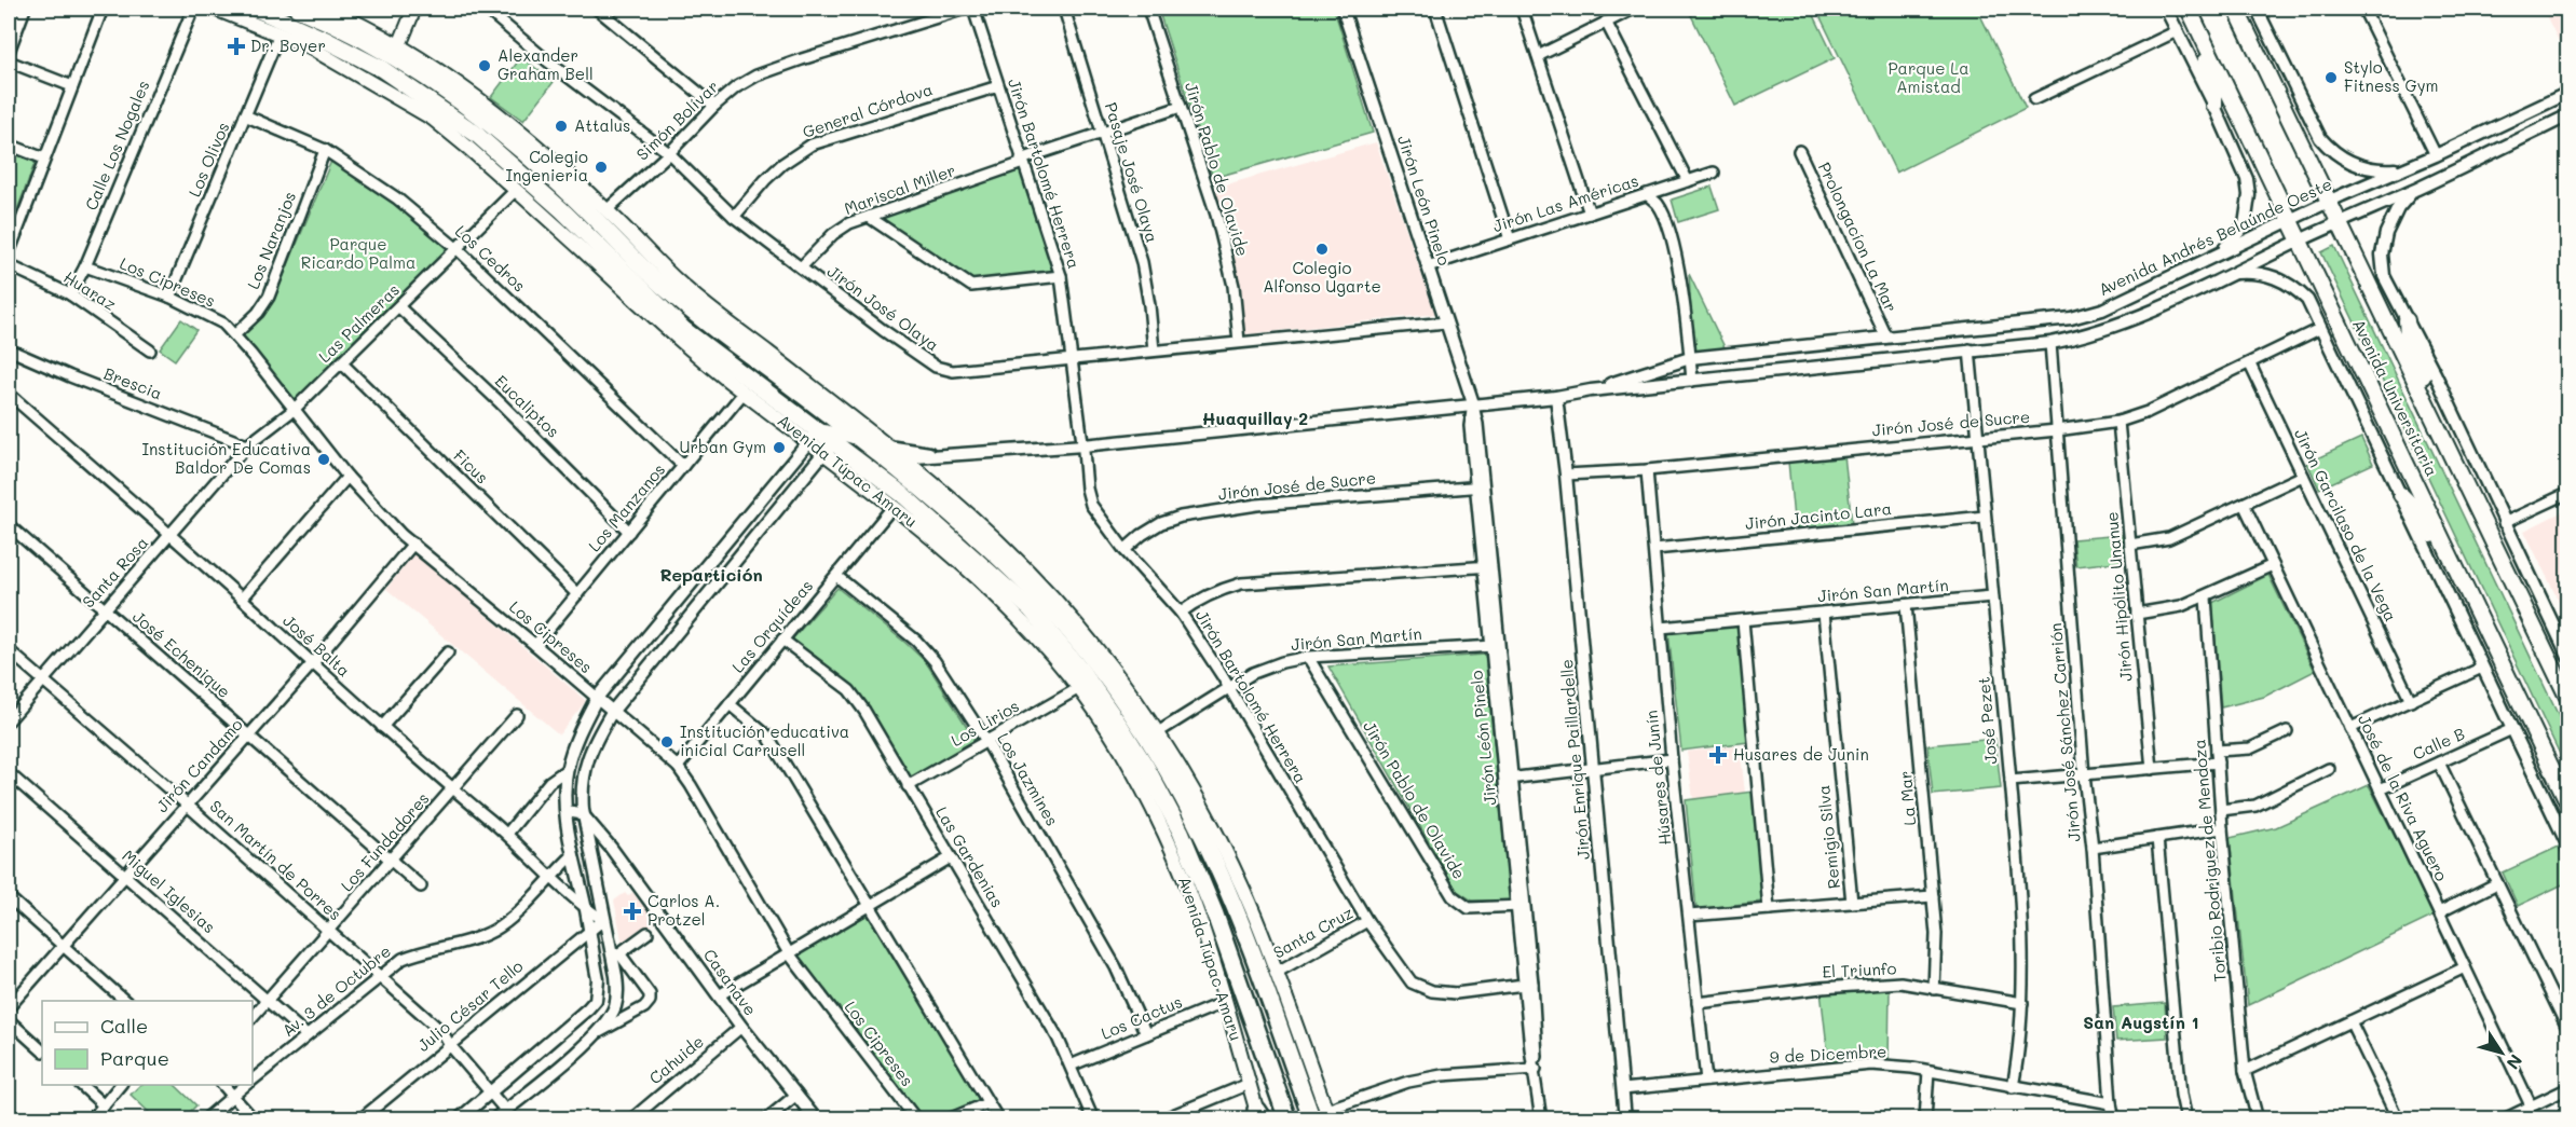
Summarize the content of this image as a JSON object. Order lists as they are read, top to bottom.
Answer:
{
  "streets": {
    "highway": ["Avenida Túpac Amaru"],
    "main road": ["Avenida Universitaria"],
    "street": [
      "General Córdova",
      "Simón Bolívar",
      "Calle Los Nogales",
      "Los Olivos",
      "Jirón Pablo de Olavide",
      "Pasaje José Olaya",
      "Jirón Bartolomé Herrera",
      "Mariscal Miller",
      "Jirón León Pinelo",
      "Jirón Las Américas",
      "Prolongacíon La Mar",
      "Avenida Andrés Belaúnde Oeste",
      "Los Naranjos",
      "Los Cedros",
      "Los Cipreses",
      "Huaraz",
      "Jirón José Olaya",
      "Las Palmeras",
      "Brescia",
      "Eucaliptos",
      "Jirón José de Sucre",
      "Ficus",
      "Los Manzanos",
      "Jirón Jacinto Lara",
      "Jirón Garcilaso de la Vega",
      "Santa Rosa",
      "Jirón San Martín",
      "Jirón Hipólito Unanue",
      "Las Orquídeas",
      "José Balta",
      "José Echenique",
      "José Pezet",
      "Los Lirios",
      "Jirón José Sánchez Carrión",
      "Calle B",
      "Jirón Enrique Paillardelle",
      "Jirón Candamo",
      "Húsares de Junín",
      "Los Jazmines",
      "La Mar",
      "José de la Riva Aguero",
      "Remigio Silva",
      "Los Fundadores",
      "Las Gardenias",
      "San Martín de Porres",
      "Toribio Rodriguez de Mendoza",
      "Miguel Iglesias",
      "Santa Cruz",
      "El Triunfo",
      "Casanave",
      "Av. 3 de Octubre",
      "Julio César Tello",
      "Los Cactus",
      "9 de Dicembre",
      "Cahuide"
    ]
  },
  "crossings": [
    ["General Córdova", "Jirón Bartolomé Herrera"],
    ["General Córdova", "Jirón José Olaya"],
    ["Simón Bolívar", "Jirón José Olaya"],
    ["Simón Bolívar", "Avenida Túpac Amaru"],
    ["Calle Los Nogales", "Los Cipreses"],
    ["Calle Los Nogales", "Huaraz"],
    ["Los Olivos", "Los Cedros"],
    ["Los Olivos", "Los Cipreses"],
    ["Los Olivos", "Avenida Túpac Amaru"],
    ["Jirón Pablo de Olavide", "Mariscal Miller"],
    ["Jirón Pablo de Olavide", "Jirón León Pinelo"],
    ["Jirón Pablo de Olavide", "Jirón José Olaya"],
    ["Jirón Pablo de Olavide", "Jirón San Martín"],
    ["Pasaje José Olaya", "Mariscal Miller"],
    ["Pasaje José Olaya", "Jirón José Olaya"],
    ["Jirón Bartolomé Herrera", "Mariscal Miller"],
    ["Jirón Bartolomé Herrera", "Jirón León Pinelo"],
    ["Jirón Bartolomé Herrera", "Avenida Andrés Belaúnde Oeste"],
    ["Jirón Bartolomé Herrera", "Jirón José Olaya"],
    ["Jirón Bartolomé Herrera", "Jirón José de Sucre"],
    ["Jirón Bartolomé Herrera", "Jirón San Martín"],
    ["Jirón Bartolomé Herrera", "Santa Cruz"],
    ["Mariscal Miller", "Jirón José Olaya"],
    ["Jirón León Pinelo", "Jirón Las Américas"],
    ["Jirón León Pinelo", "Avenida Andrés Belaúnde Oeste"],
    ["Jirón León Pinelo", "Jirón José Olaya"],
    ["Jirón León Pinelo", "Jirón José de Sucre"],
    ["Jirón León Pinelo", "Jirón San Martín"],
    ["Prolongacíon La Mar", "Avenida Andrés Belaúnde Oeste"],
    ["Avenida Andrés Belaúnde Oeste", "Avenida Universitaria"],
    ["Avenida Andrés Belaúnde Oeste", "Avenida Túpac Amaru"],
    ["Avenida Andrés Belaúnde Oeste", "José Pezet"],
    ["Avenida Andrés Belaúnde Oeste", "Jirón José Sánchez Carrión"],
    ["Avenida Andrés Belaúnde Oeste", "Jirón Enrique Paillardelle"],
    ["Los Naranjos", "Los Cedros"],
    ["Los Naranjos", "Los Cipreses"],
    ["Los Cedros", "Las Palmeras"],
    ["Los Cedros", "Los Manzanos"],
    ["Los Cipreses", "Las Palmeras"],
    ["Los Cipreses", "Los Manzanos"],
    ["Los Cipreses", "Las Orquídeas"],
    ["Los Cipreses", "Jirón Candamo"],
    ["Las Palmeras", "Brescia"],
    ["Las Palmeras", "Eucaliptos"],
    ["Las Palmeras", "Ficus"],
    ["Las Palmeras", "Avenida Túpac Amaru"],
    ["Las Palmeras", "Santa Rosa"],
    ["Brescia", "Santa Rosa"],
    ["Eucaliptos", "Los Manzanos"],
    ["Jirón José de Sucre", "Jirón Garcilaso de la Vega"],
    ["Jirón José de Sucre", "Jirón Hipólito Unanue"],
    ["Jirón José de Sucre", "José Pezet"],
    ["Jirón José de Sucre", "Jirón José Sánchez Carrión"],
    ["Jirón José de Sucre", "Jirón Enrique Paillardelle"],
    ["Jirón José de Sucre", "Húsares de Junín"],
    ["Ficus", "Los Manzanos"],
    ["Avenida Túpac Amaru", "Los Manzanos"],
    ["Avenida Túpac Amaru", "Jirón San Martín"],
    ["Avenida Túpac Amaru", "Las Orquídeas"],
    ["Avenida Túpac Amaru", "Los Lirios"],
    ["Avenida Túpac Amaru", "Santa Cruz"],
    ["Avenida Túpac Amaru", "Los Cactus"],
    ["Jirón Jacinto Lara", "José Pezet"],
    ["Jirón Jacinto Lara", "Húsares de Junín"],
    ["Santa Rosa", "José Balta"],
    ["Santa Rosa", "José Echenique"],
    ["Santa Rosa", "San Martín de Porres"],
    ["Jirón San Martín", "José Pezet"],
    ["Jirón San Martín", "Húsares de Junín"],
    ["Jirón San Martín", "La Mar"],
    ["Jirón San Martín", "Remigio Silva"],
    ["Las Orquídeas", "Los Jazmines"],
    ["Las Orquídeas", "Las Gardenias"],
    ["José Balta", "Jirón Candamo"],
    ["José Balta", "Los Fundadores"],
    ["José Balta", "Av. 3 de Octubre"],
    ["José Balta", "Julio César Tello"],
    ["José Echenique", "Jirón Candamo"],
    ["José Echenique", "Los Fundadores"],
    ["José Pezet", "El Triunfo"],
    ["José Pezet", "9 de Dicembre"],
    ["Los Lirios", "Los Jazmines"],
    ["Los Lirios", "Las Gardenias"],
    ["Jirón José Sánchez Carrión", "9 de Dicembre"],
    ["Calle B", "José de la Riva Aguero"],
    ["Jirón Enrique Paillardelle", "9 de Dicembre"],
    ["Jirón Candamo", "San Martín de Porres"],
    ["Jirón Candamo", "Miguel Iglesias"],
    ["Húsares de Junín", "El Triunfo"],
    ["Húsares de Junín", "9 de Dicembre"],
    ["Los Jazmines", "Los Cactus"],
    ["La Mar", "El Triunfo"],
    ["Los Fundadores", "San Martín de Porres"],
    ["Los Fundadores", "Miguel Iglesias"],
    ["Las Gardenias", "Los Cactus"],
    ["San Martín de Porres", "Av. 3 de Octubre"],
    ["San Martín de Porres", "Julio César Tello"],
    ["Miguel Iglesias", "Av. 3 de Octubre"],
    ["Casanave", "Cahuide"]
  ],
  "districts": ["Huaquillay 2", "Repartición", "San Augstín 1"],
  "parks": ["Parque La Amistad", "Parque Ricardo Palma"],
  "places": {
    "health": ["Dr. Boyer", "Husares de Junin", "Carlos A. Protzel"],
    "other": [
      "Alexander Graham Bell",
      "Stylo Fitness Gym",
      "Attalus",
      "Colegio Ingenieria",
      "Colegio Alfonso Ugarte",
      "Urban Gym",
      "Institución Educativa Baldor De Comas",
      "Institución educativa inicial Carrusell"
    ]
  },
  "legend": ["Calle", "Parque"],
  "north": "bottom right"
}
